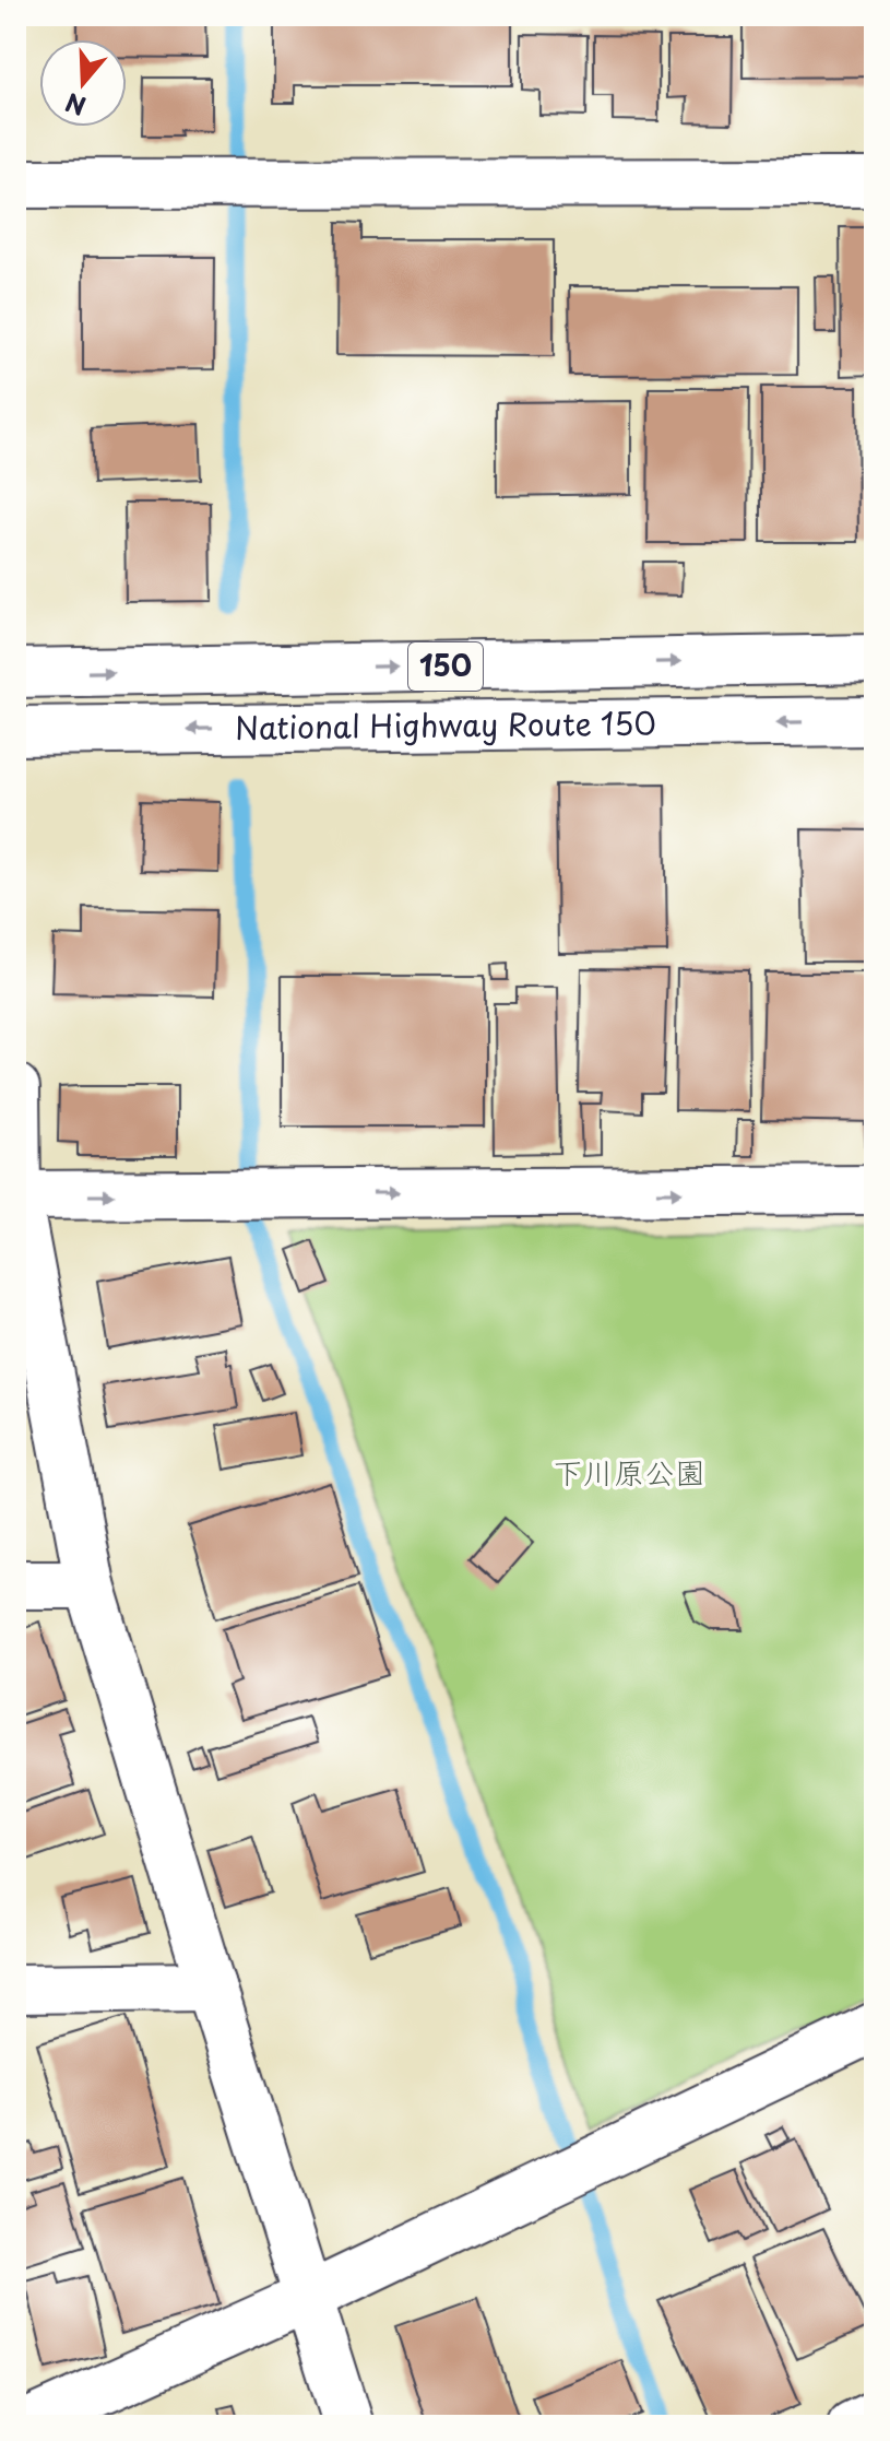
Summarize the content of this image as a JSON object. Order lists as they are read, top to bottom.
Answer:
{
  "streets": {
    "main road": ["150", "National Highway Route 150"]
  },
  "parks": ["下川原公園"],
  "north": "bottom"
}
